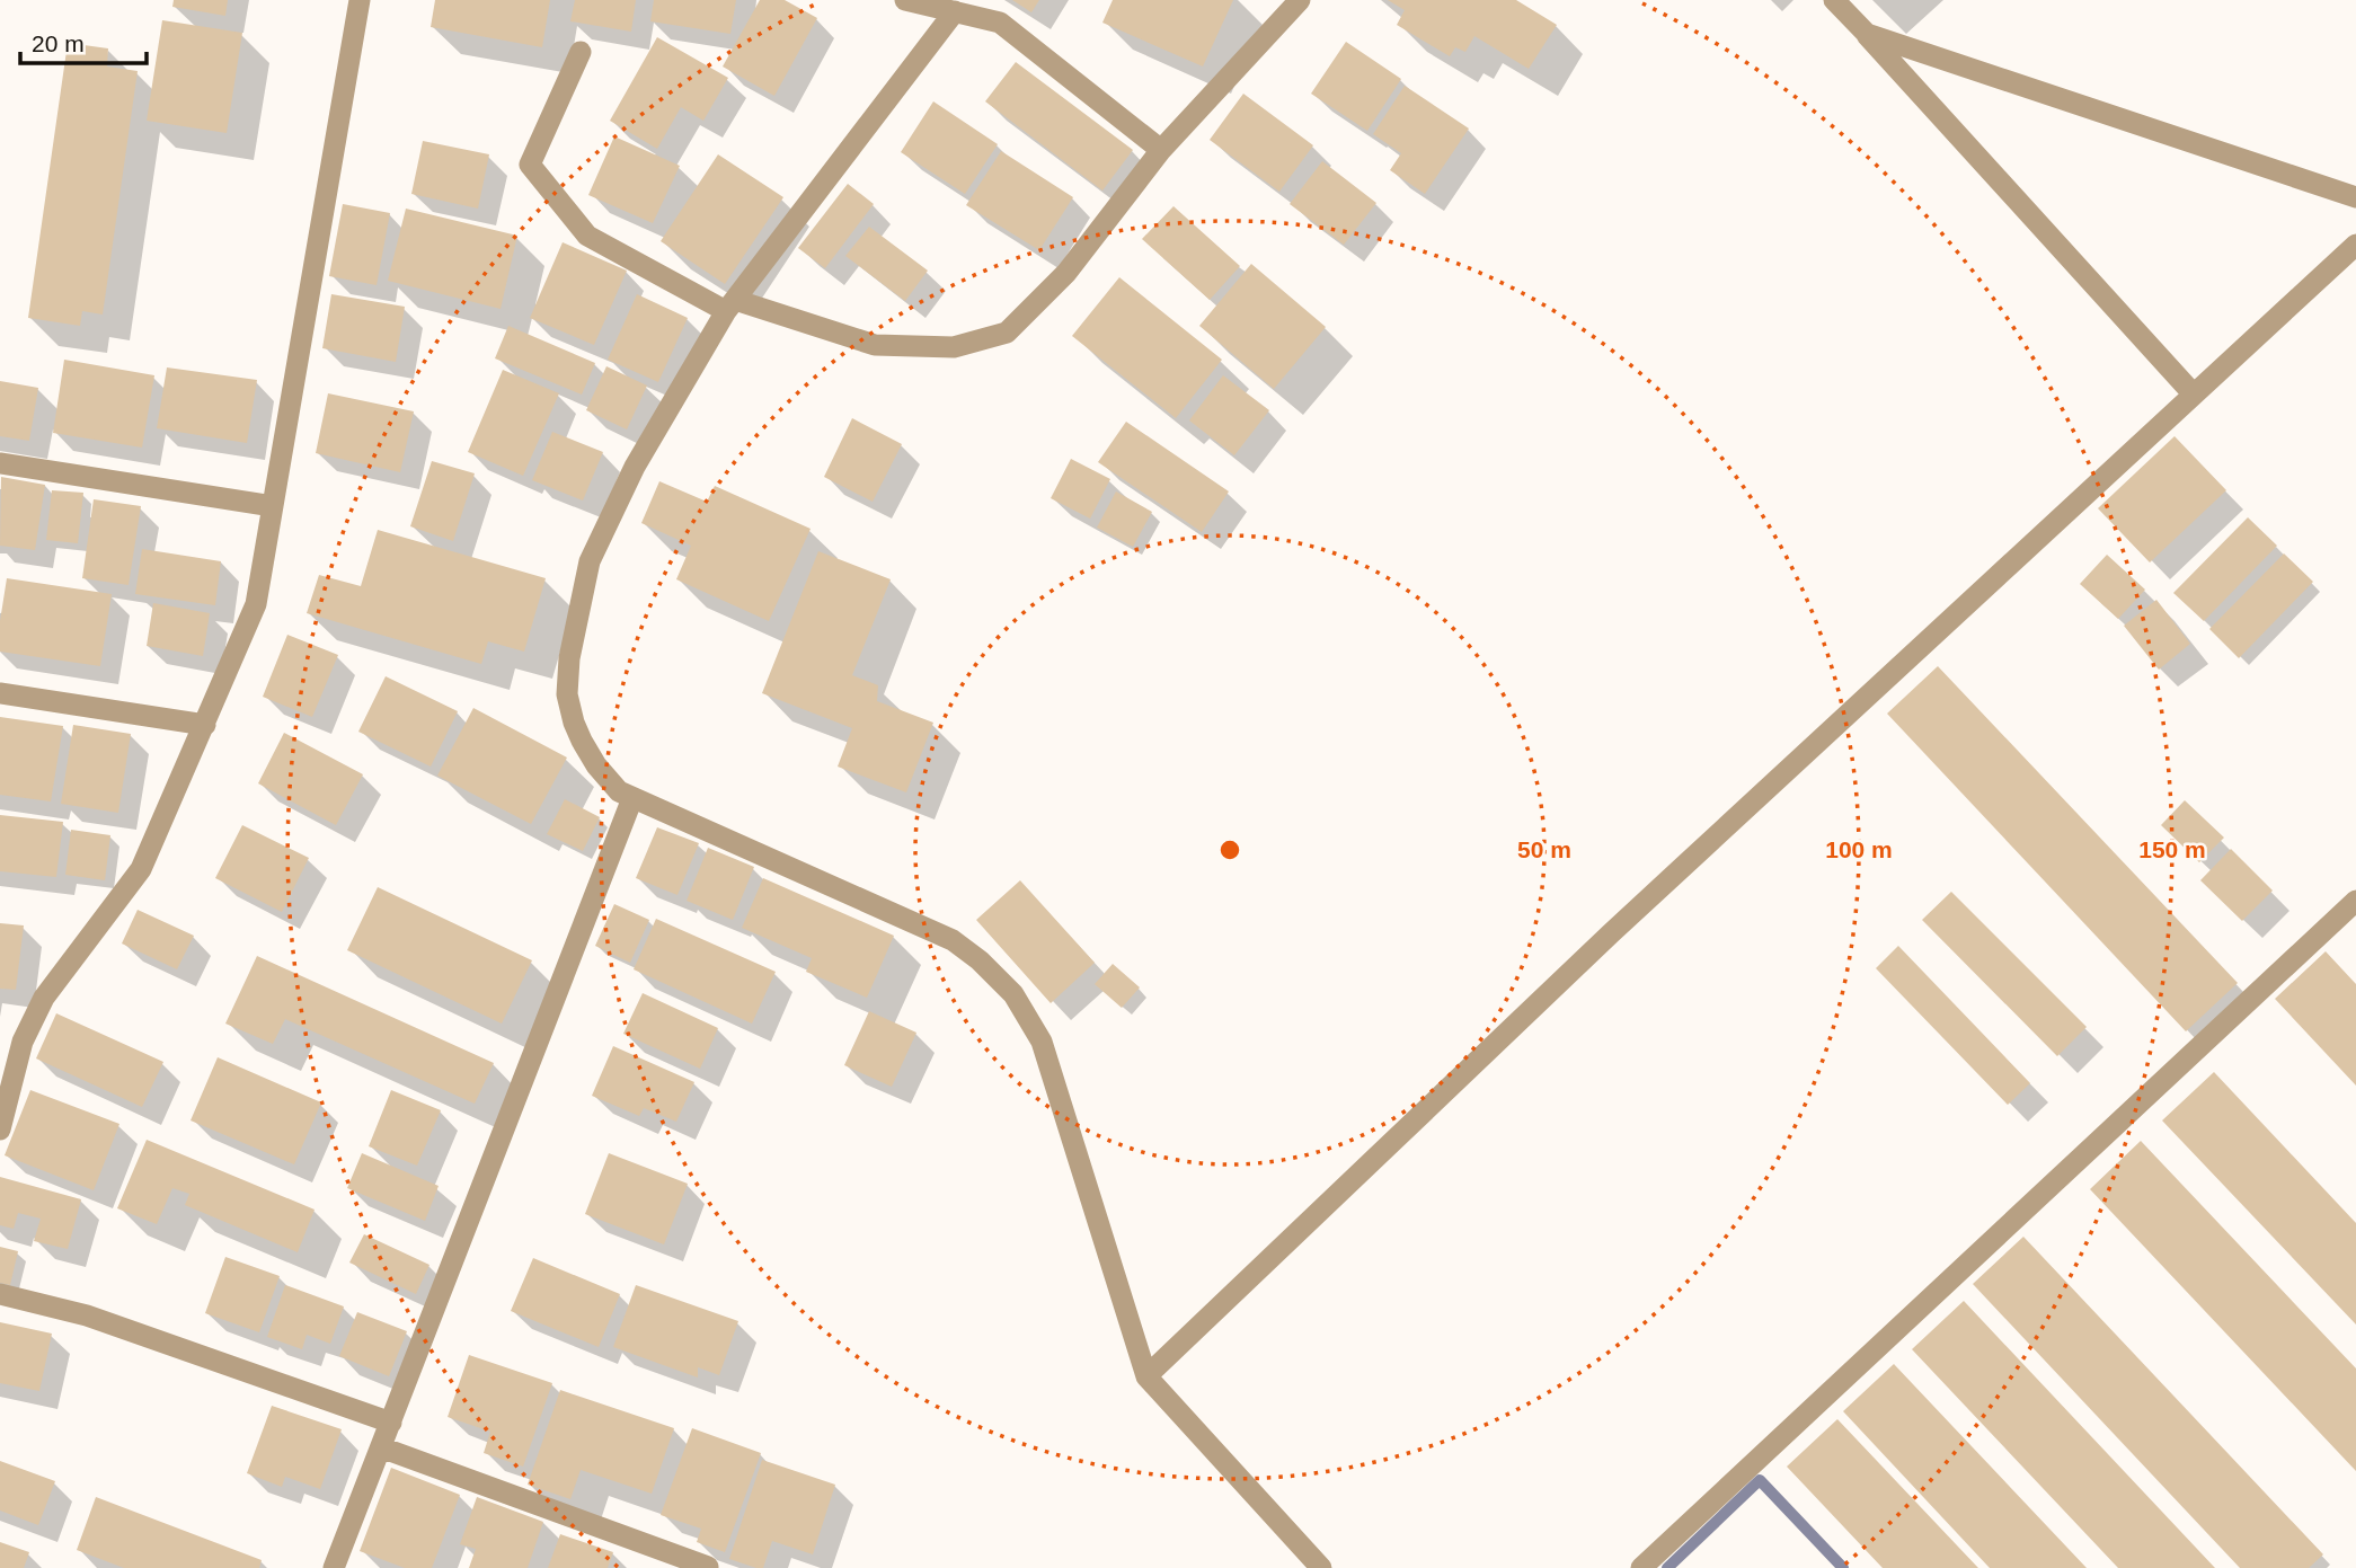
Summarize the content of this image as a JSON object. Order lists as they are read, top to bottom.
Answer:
{
  "scale_bar": "20 m",
  "rings": ["50 m", "100 m", "150 m"]
}
